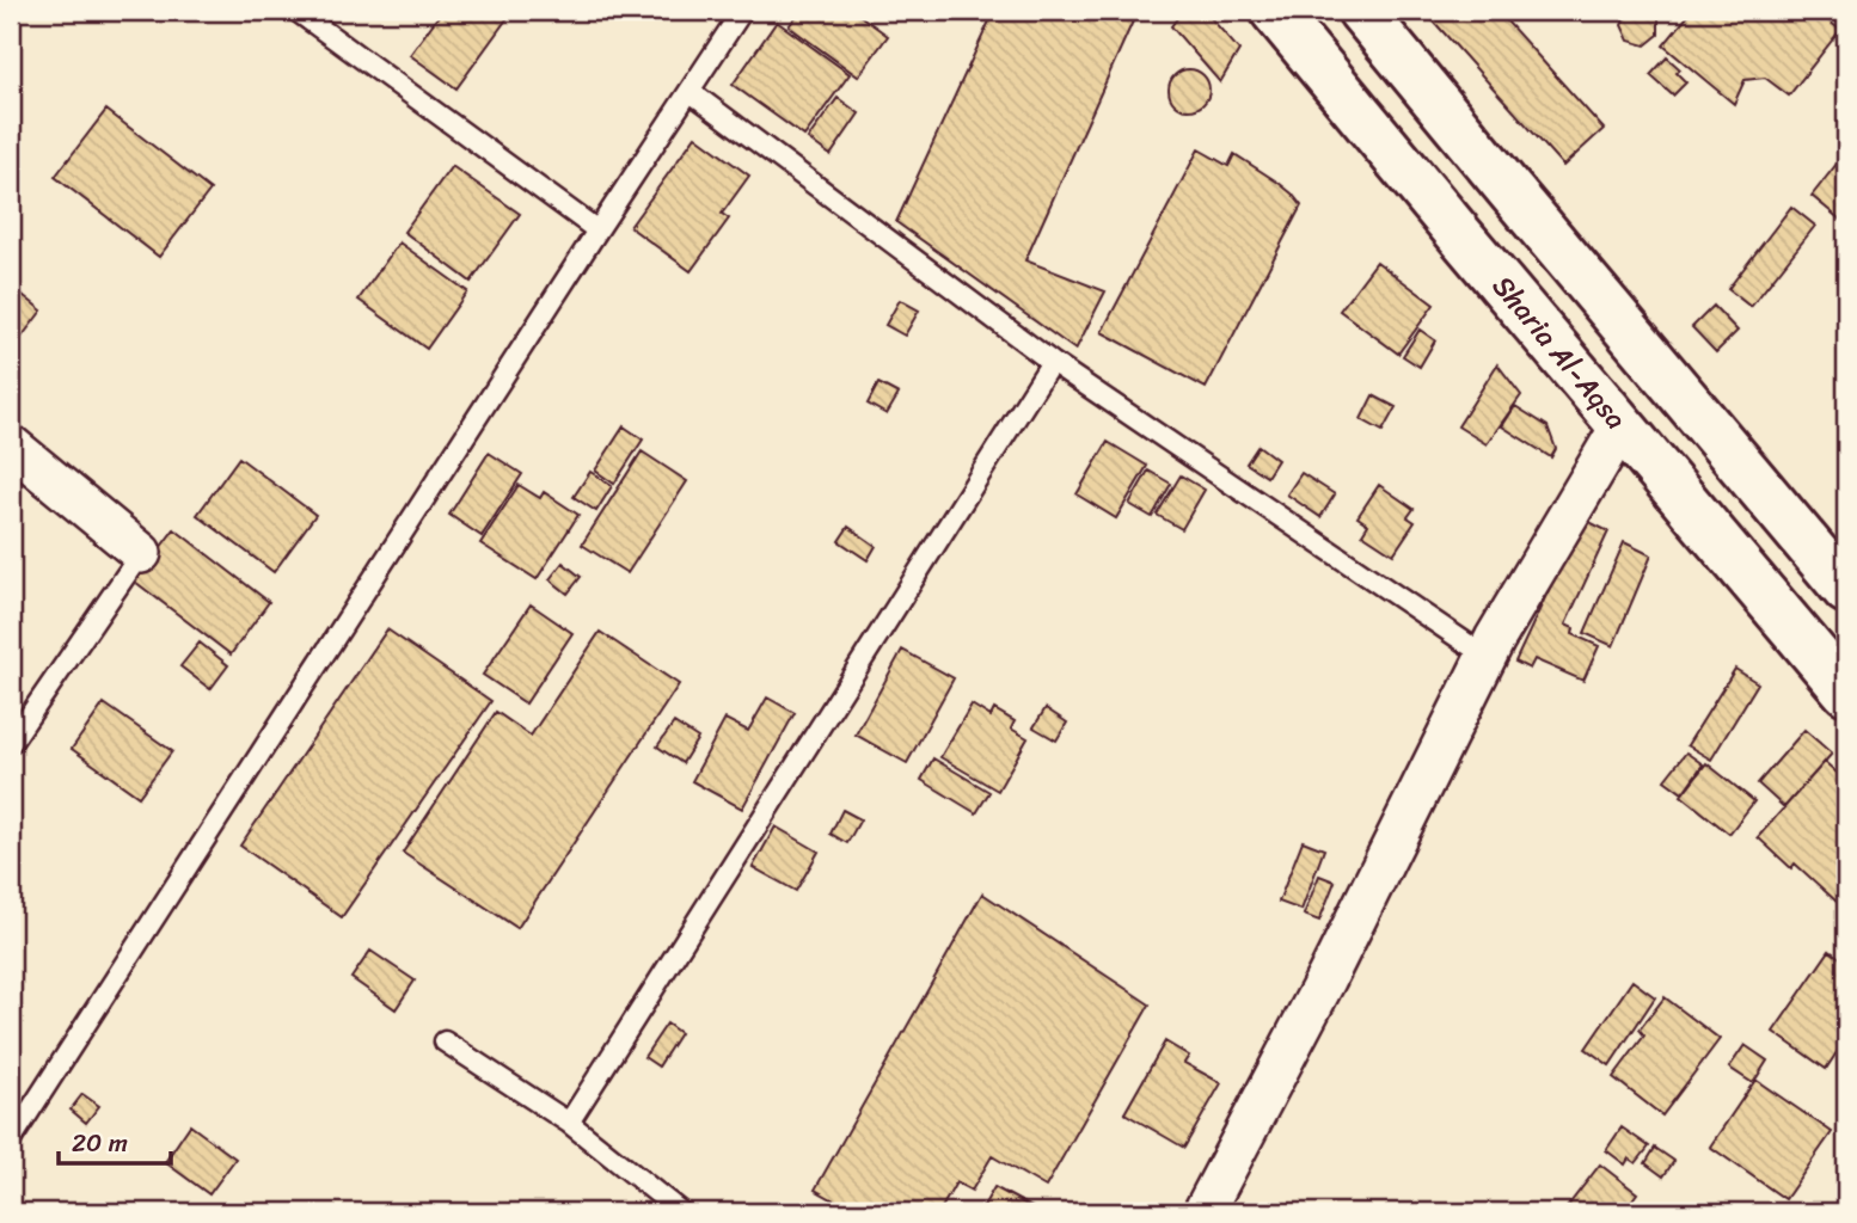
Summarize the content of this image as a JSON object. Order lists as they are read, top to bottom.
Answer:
{
  "streets": {
    "main road": ["Sharia Al-Aqsa"]
  },
  "scale_bar": "20 m"
}
